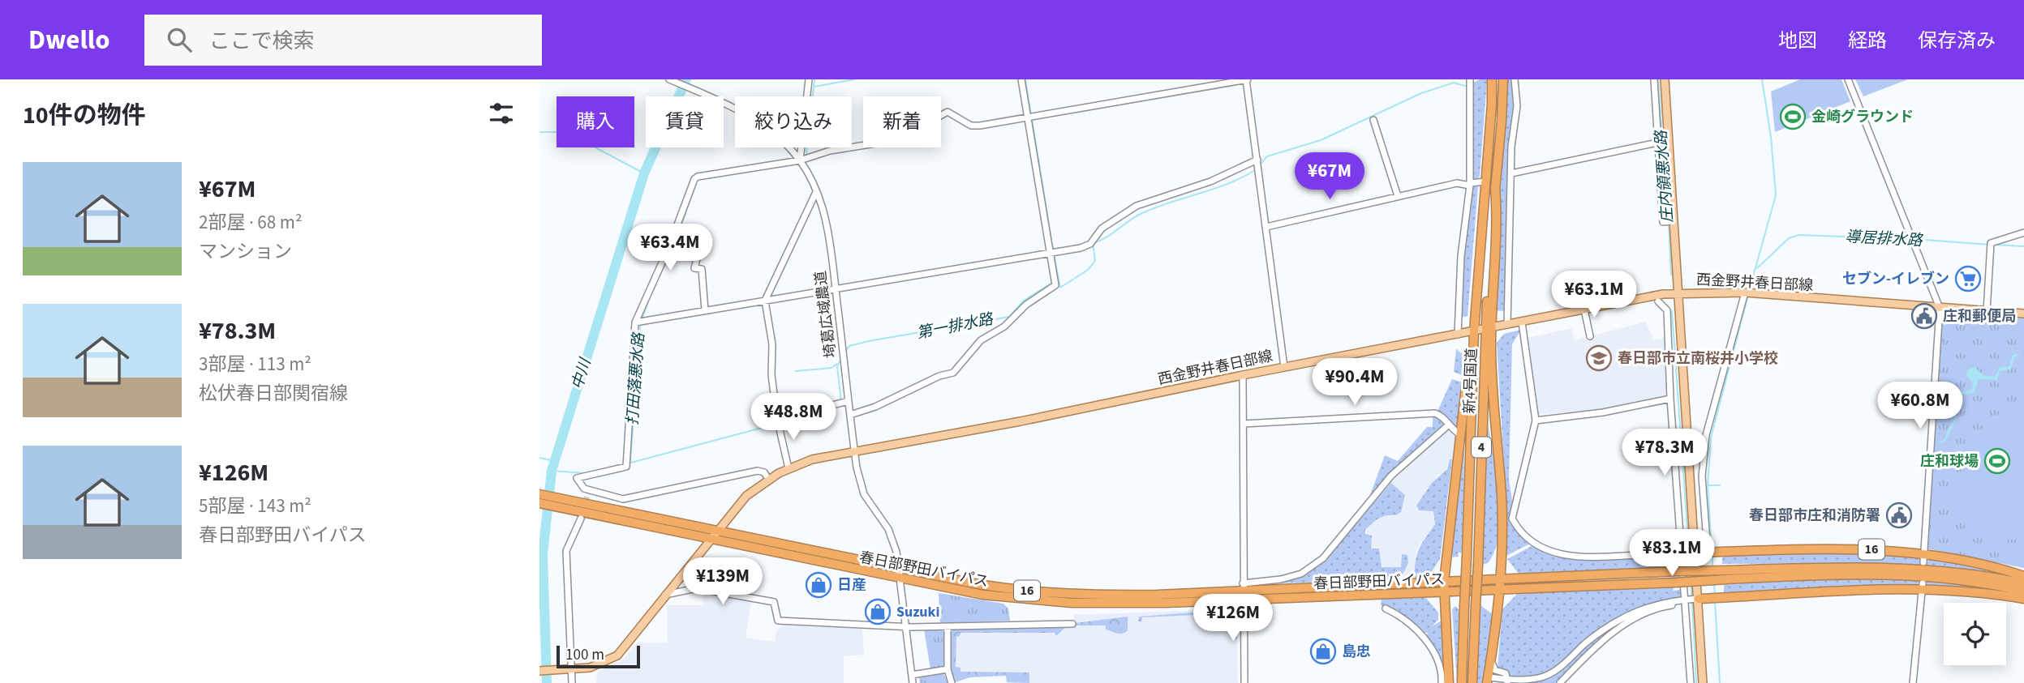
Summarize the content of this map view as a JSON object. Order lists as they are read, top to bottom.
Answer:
{
  "streets": {
    "highway": [
      "新4号国道",
      "4",
      "16",
      "春日部野田バイパス"
    ],
    "main road": ["西金野井春日部線"],
    "street": ["埼葛広域農道"]
  },
  "crossings": [
    ["西金野井春日部線", "埼葛広域農道"],
    ["西金野井春日部線", "新4号国道"],
    ["西金野井春日部線", "4"],
    ["西金野井春日部線", "春日部野田バイパス"],
    ["埼葛広域農道", "春日部野田バイパス"],
    ["新4号国道", "4"],
    ["4", "春日部野田バイパス"]
  ],
  "water": [
    "庄内領悪水路",
    "導居排水路",
    "第一排水路",
    "中川",
    "打田落悪水路"
  ],
  "places": {
    "sports": ["金崎グラウンド", "庄和球場"],
    "supermarket": ["セブン-イレブン"],
    "public building": ["庄和郵便局", "春日部市庄和消防署"],
    "school or university": ["春日部市立南桜井小学校"],
    "shop": ["日産", "Suzuki", "島忠"]
  },
  "scale_bar": "100 m",
  "page": {
    "header": "Dwello",
    "search": "ここで検索",
    "nav": ["地図", "経路", "保存済み"],
    "heading": "10件の物件",
    "chip": [
      "購入",
      "賃貸",
      "絞り込み",
      "新着"
    ],
    "list": [
      {
        "name": "¥67M",
        "note": "2部屋 · 68 m² · マンション"
      },
      {
        "name": "¥78.3M",
        "note": "3部屋 · 113 m² · 松伏春日部関宿線"
      },
      {
        "name": "¥126M",
        "note": "5部屋 · 143 m² · 春日部野田バイパス"
      }
    ],
    "price": [
      "¥67M",
      "¥63.4M",
      "¥63.1M",
      "¥90.4M",
      "¥60.8M",
      "¥48.8M",
      "¥78.3M",
      "¥83.1M",
      "¥139M",
      "¥126M"
    ],
    "scale": "100 m"
  }
}
